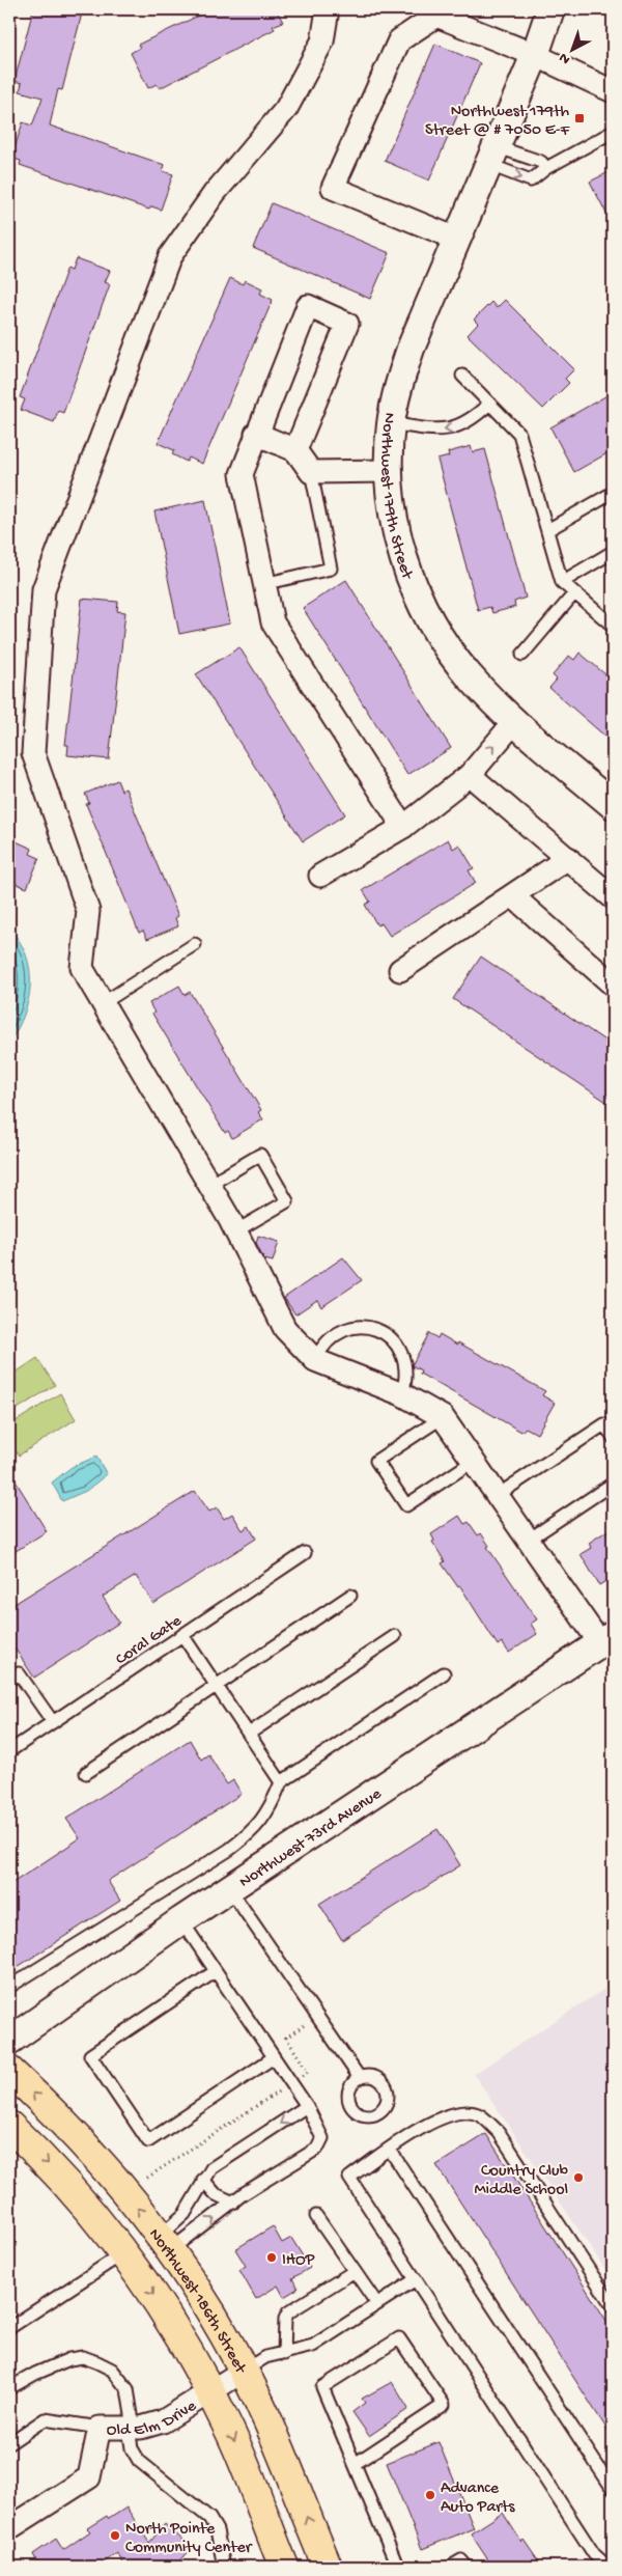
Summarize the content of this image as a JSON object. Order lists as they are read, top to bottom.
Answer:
{
  "streets": {
    "main road": ["Northwest 186th Street"],
    "street": ["Northwest 179th Street", "Northwest 73rd Avenue", "Old Elm Drive"],
    "lane": ["Coral Gate"]
  },
  "crossings": [
    ["Northwest 186th Street", "Old Elm Drive"]
  ],
  "places": {
    "transit": ["Northwest 179th Street @ # 7050 E-F"],
    "other": [
      "Country Club Middle School",
      "IHOP",
      "Advance Auto Parts",
      "North Pointe Community Center"
    ]
  },
  "north": "bottom left"
}
